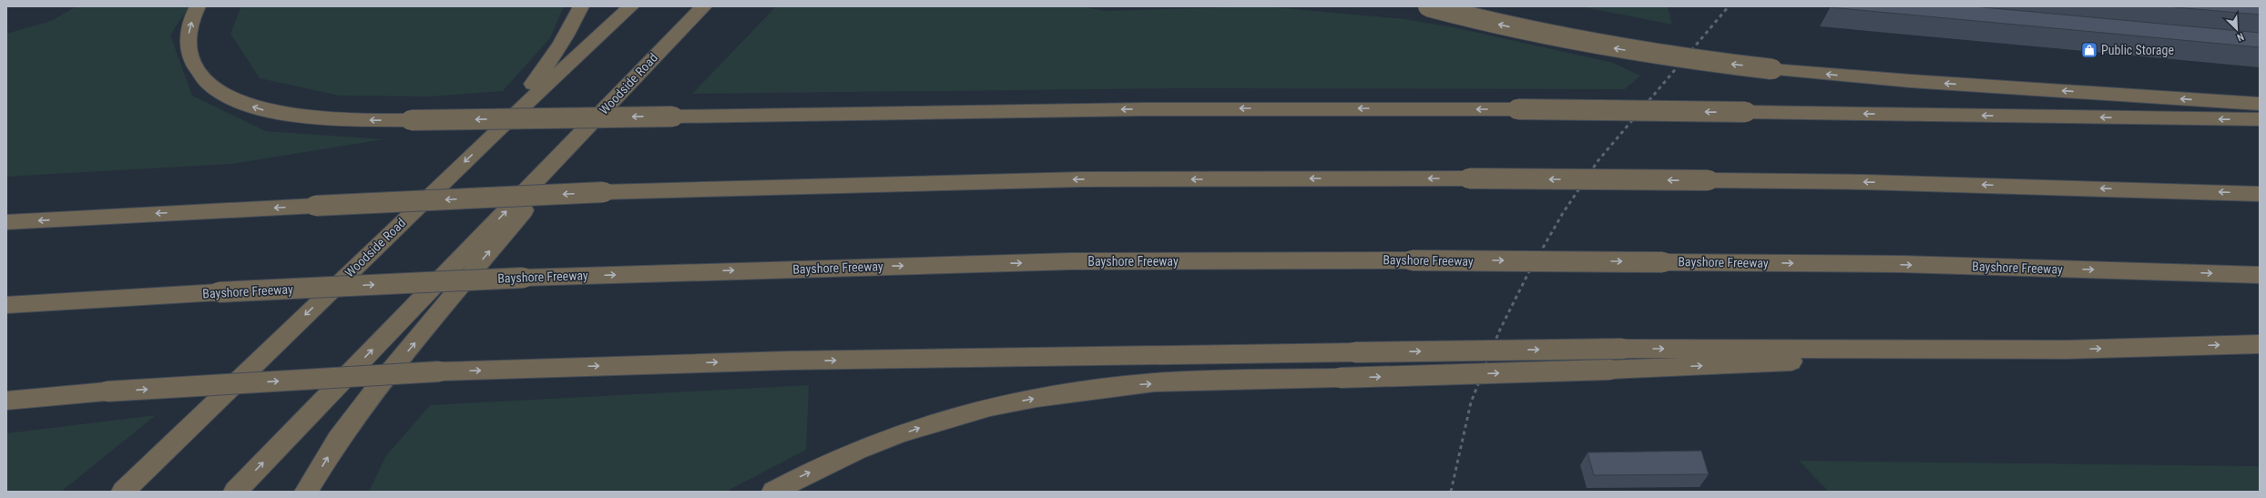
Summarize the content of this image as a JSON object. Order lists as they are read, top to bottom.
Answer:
{
  "streets": {
    "highway": ["Woodside Road", "Bayshore Freeway"]
  },
  "places": {
    "shop": ["Public Storage"]
  },
  "north": "bottom right"
}
